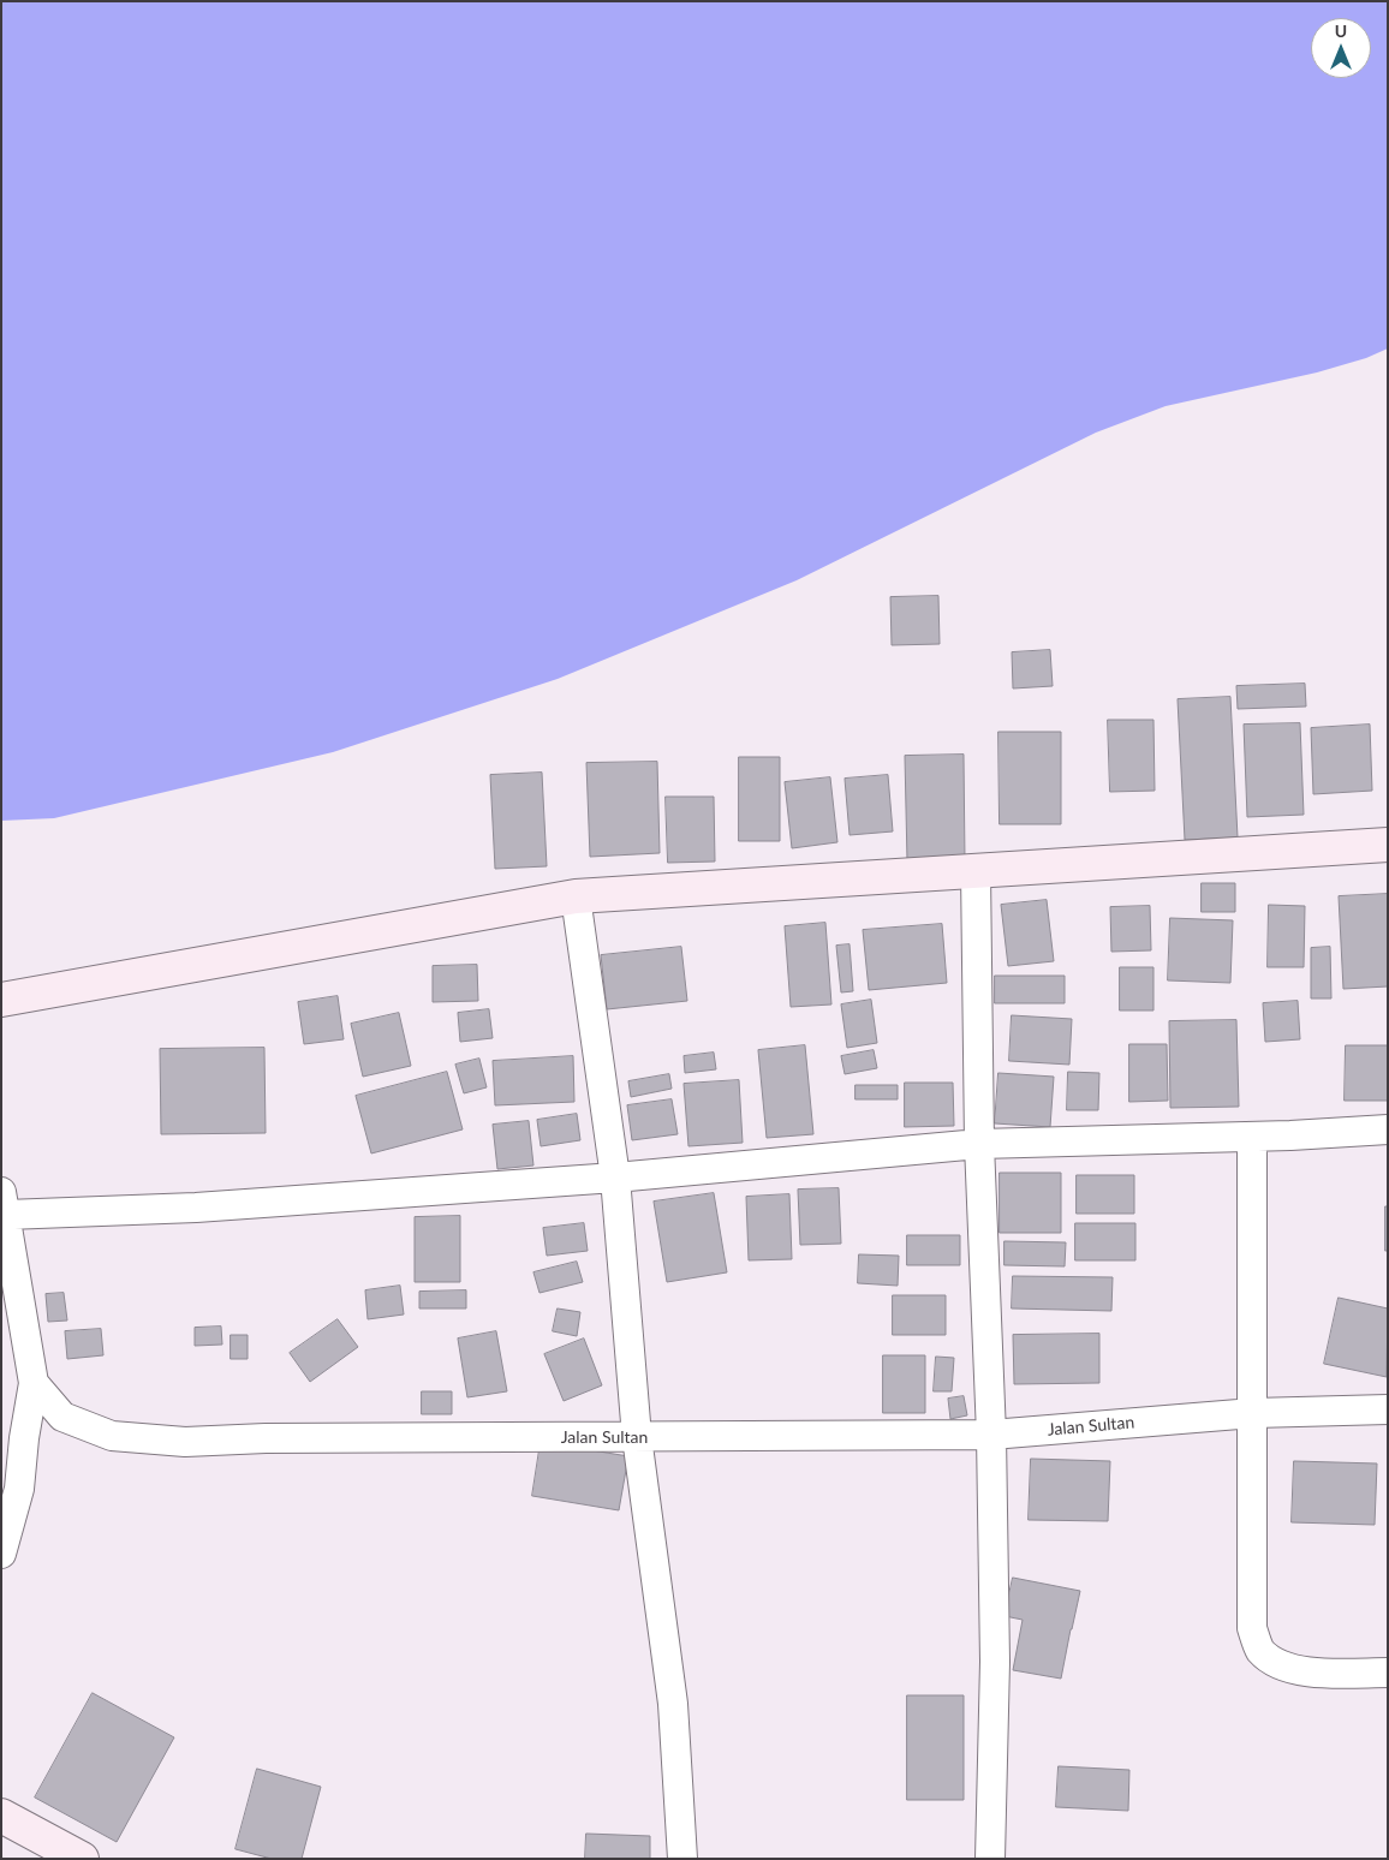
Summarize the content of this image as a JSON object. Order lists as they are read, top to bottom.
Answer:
{
  "streets": {
    "street": ["Jalan Sultan"]
  },
  "north": "top"
}
